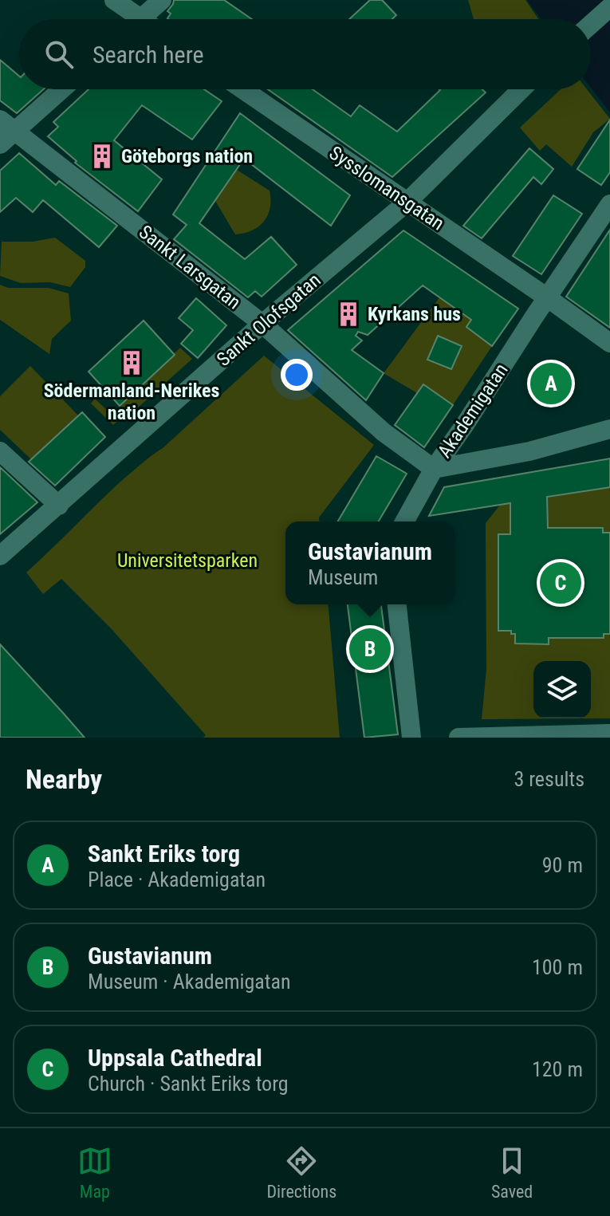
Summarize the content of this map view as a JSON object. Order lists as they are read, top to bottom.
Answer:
{
  "streets": {
    "street": [
      "Sysslomansgatan",
      "Sankt Larsgatan",
      "Sankt Olofsgatan",
      "Akademigatan"
    ]
  },
  "crossings": [
    ["Sysslomansgatan", "Sankt Olofsgatan"],
    ["Sysslomansgatan", "Akademigatan"],
    ["Sankt Larsgatan", "Sankt Olofsgatan"],
    ["Sankt Larsgatan", "Akademigatan"]
  ],
  "parks": ["Universitetsparken"],
  "places": {
    "building": ["Göteborgs nation", "Kyrkans hus", "Södermanland-Nerikes nation"]
  },
  "page": {
    "search": "Search here",
    "pins": ["A", "C", "B"],
    "popup": ["Gustavianum", "Museum"],
    "heading": ["Nearby", "3 results"],
    "list": [
      {
        "mark": "A",
        "name": "Sankt Eriks torg",
        "note": "Place · Akademigatan",
        "value": "90 m"
      },
      {
        "mark": "B",
        "name": "Gustavianum",
        "note": "Museum · Akademigatan",
        "value": "100 m"
      },
      {
        "mark": "C",
        "name": "Uppsala Cathedral",
        "note": "Church · Sankt Eriks torg",
        "value": "120 m"
      }
    ],
    "nav": ["Map", "Directions", "Saved"]
  }
}
